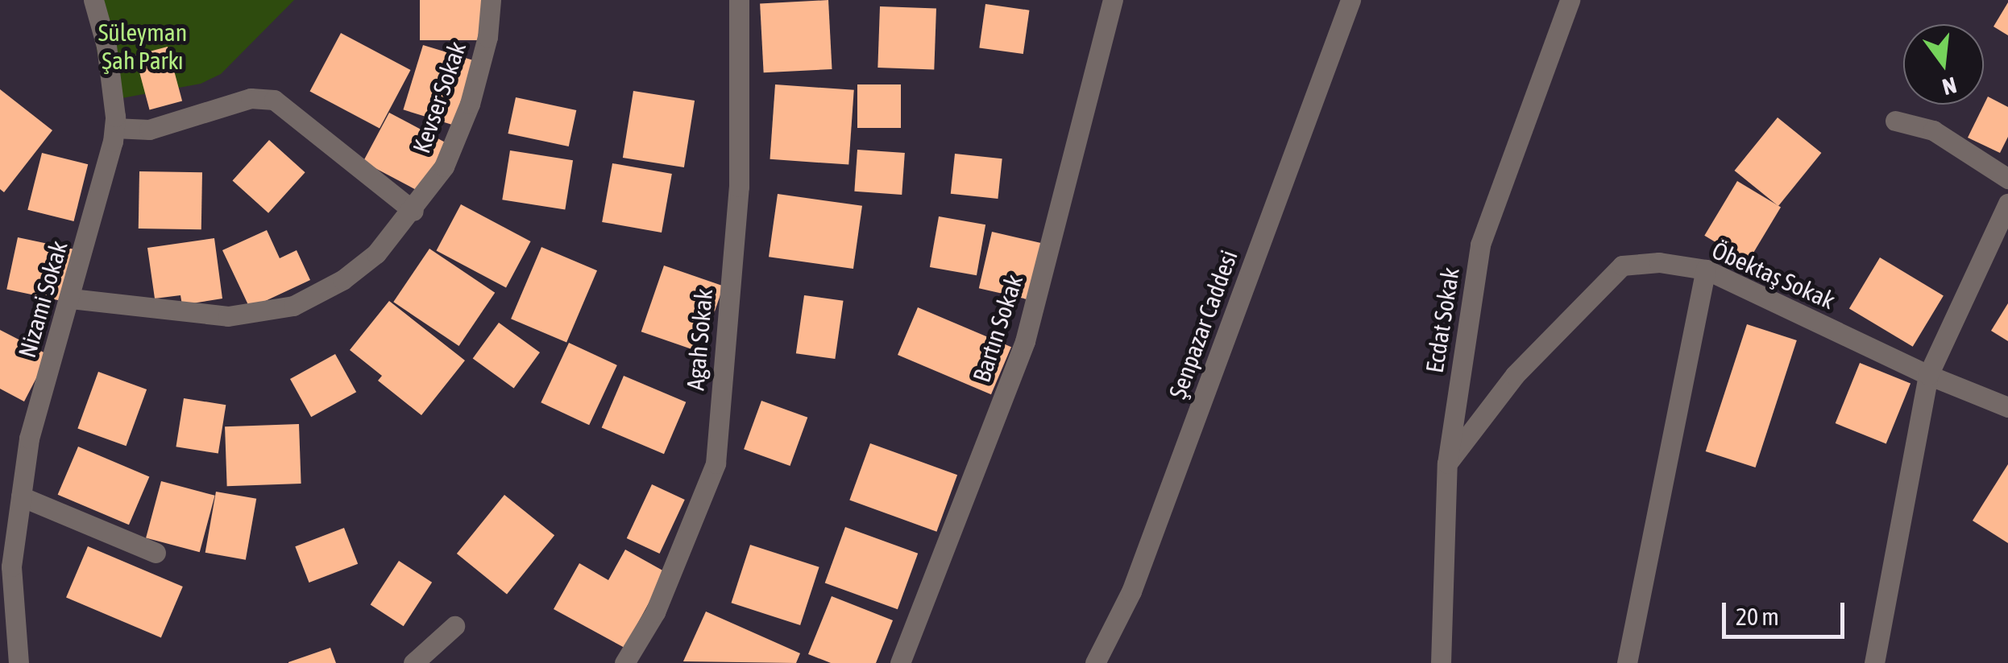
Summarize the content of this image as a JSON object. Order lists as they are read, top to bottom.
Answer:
{
  "streets": {
    "street": [
      "Kevser Sokak",
      "Öbektaş Sokak",
      "Nizami Sokak",
      "Ecdat Sokak",
      "Şenpazar Caddesi",
      "Bartın Sokak",
      "Agah Sokak"
    ]
  },
  "crossings": [
    ["Kevser Sokak", "Nizami Sokak"],
    ["Öbektaş Sokak", "Ecdat Sokak"]
  ],
  "parks": ["Süleyman Şah Parkı"],
  "scale_bar": "20 m",
  "north": "bottom"
}
